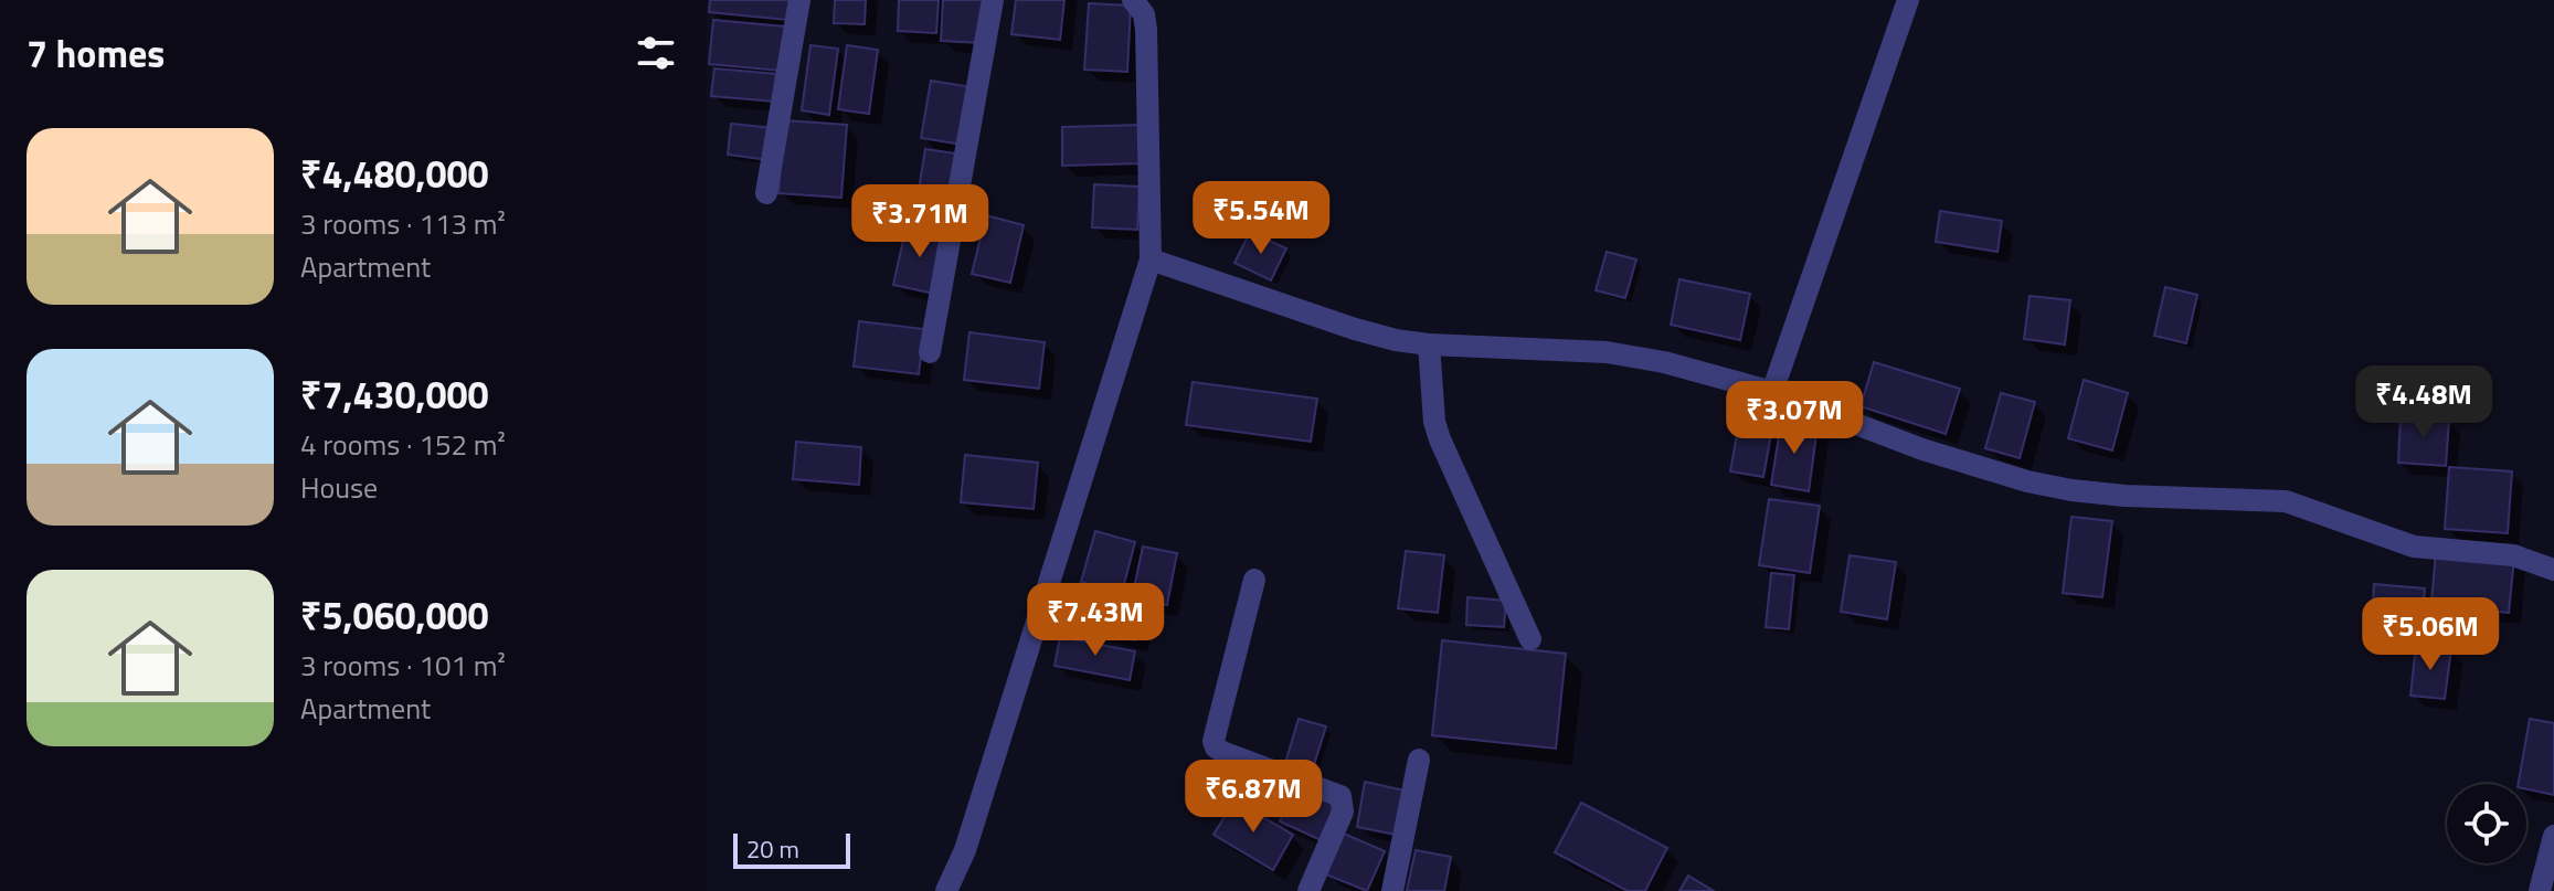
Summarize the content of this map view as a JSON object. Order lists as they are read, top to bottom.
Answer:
{
  "scale_bar": "20 m",
  "page": {
    "heading": "7 homes",
    "list": [
      {
        "name": "₹4,480,000",
        "note": "3 rooms · 113 m² · Apartment"
      },
      {
        "name": "₹7,430,000",
        "note": "4 rooms · 152 m² · House"
      },
      {
        "name": "₹5,060,000",
        "note": "3 rooms · 101 m² · Apartment"
      }
    ],
    "price": [
      "₹5.54M",
      "₹3.71M",
      "₹4.48M",
      "₹3.07M",
      "₹7.43M",
      "₹5.06M",
      "₹6.87M"
    ],
    "scale": "20 m"
  }
}
